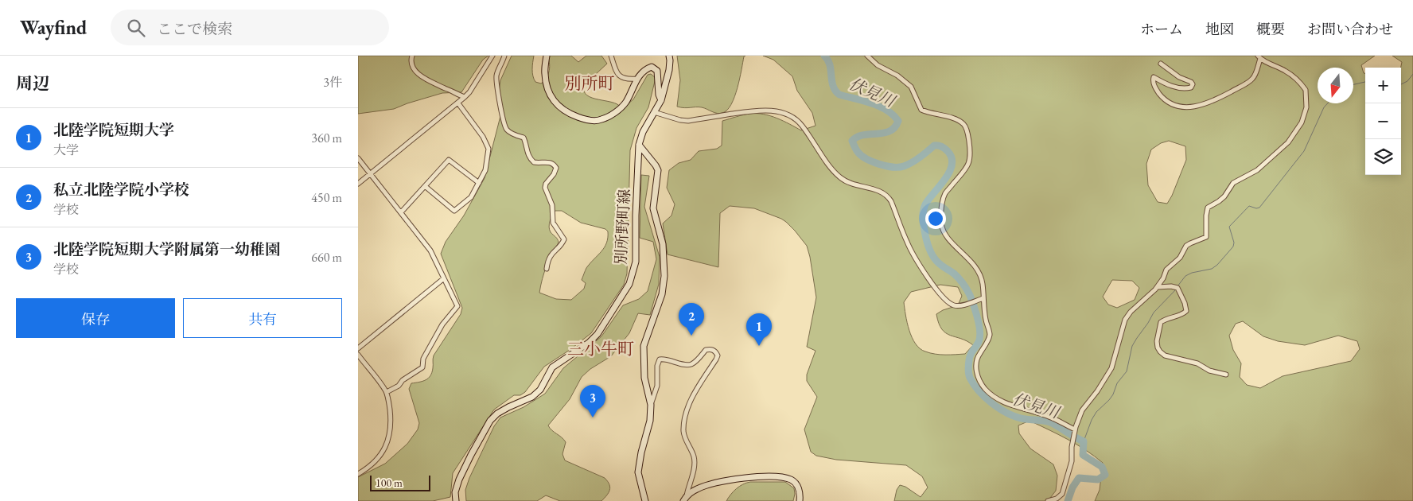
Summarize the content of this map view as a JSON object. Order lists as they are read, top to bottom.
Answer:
{
  "streets": {
    "main road": ["別所野町線"]
  },
  "districts": ["別所町", "三小牛町"],
  "water": ["伏見川"],
  "scale_bar": "100 m",
  "north": "bottom",
  "page": {
    "header": "Wayfind",
    "search": "ここで検索",
    "nav": [
      "ホーム",
      "地図",
      "概要",
      "お問い合わせ"
    ],
    "heading": ["周辺", "3件"],
    "map_buttons": ["+", "−"],
    "list": [
      {
        "mark": "1",
        "name": "北陸学院短期大学",
        "note": "大学",
        "value": "360 m"
      },
      {
        "mark": "2",
        "name": "私立北陸学院小学校",
        "note": "学校",
        "value": "450 m"
      },
      {
        "mark": "3",
        "name": "北陸学院短期大学附属第一幼稚園",
        "note": "学校",
        "value": "660 m"
      }
    ],
    "buttons": ["保存", "共有"],
    "pins": ["2", "1", "3"],
    "scale": "100 m"
  }
}
